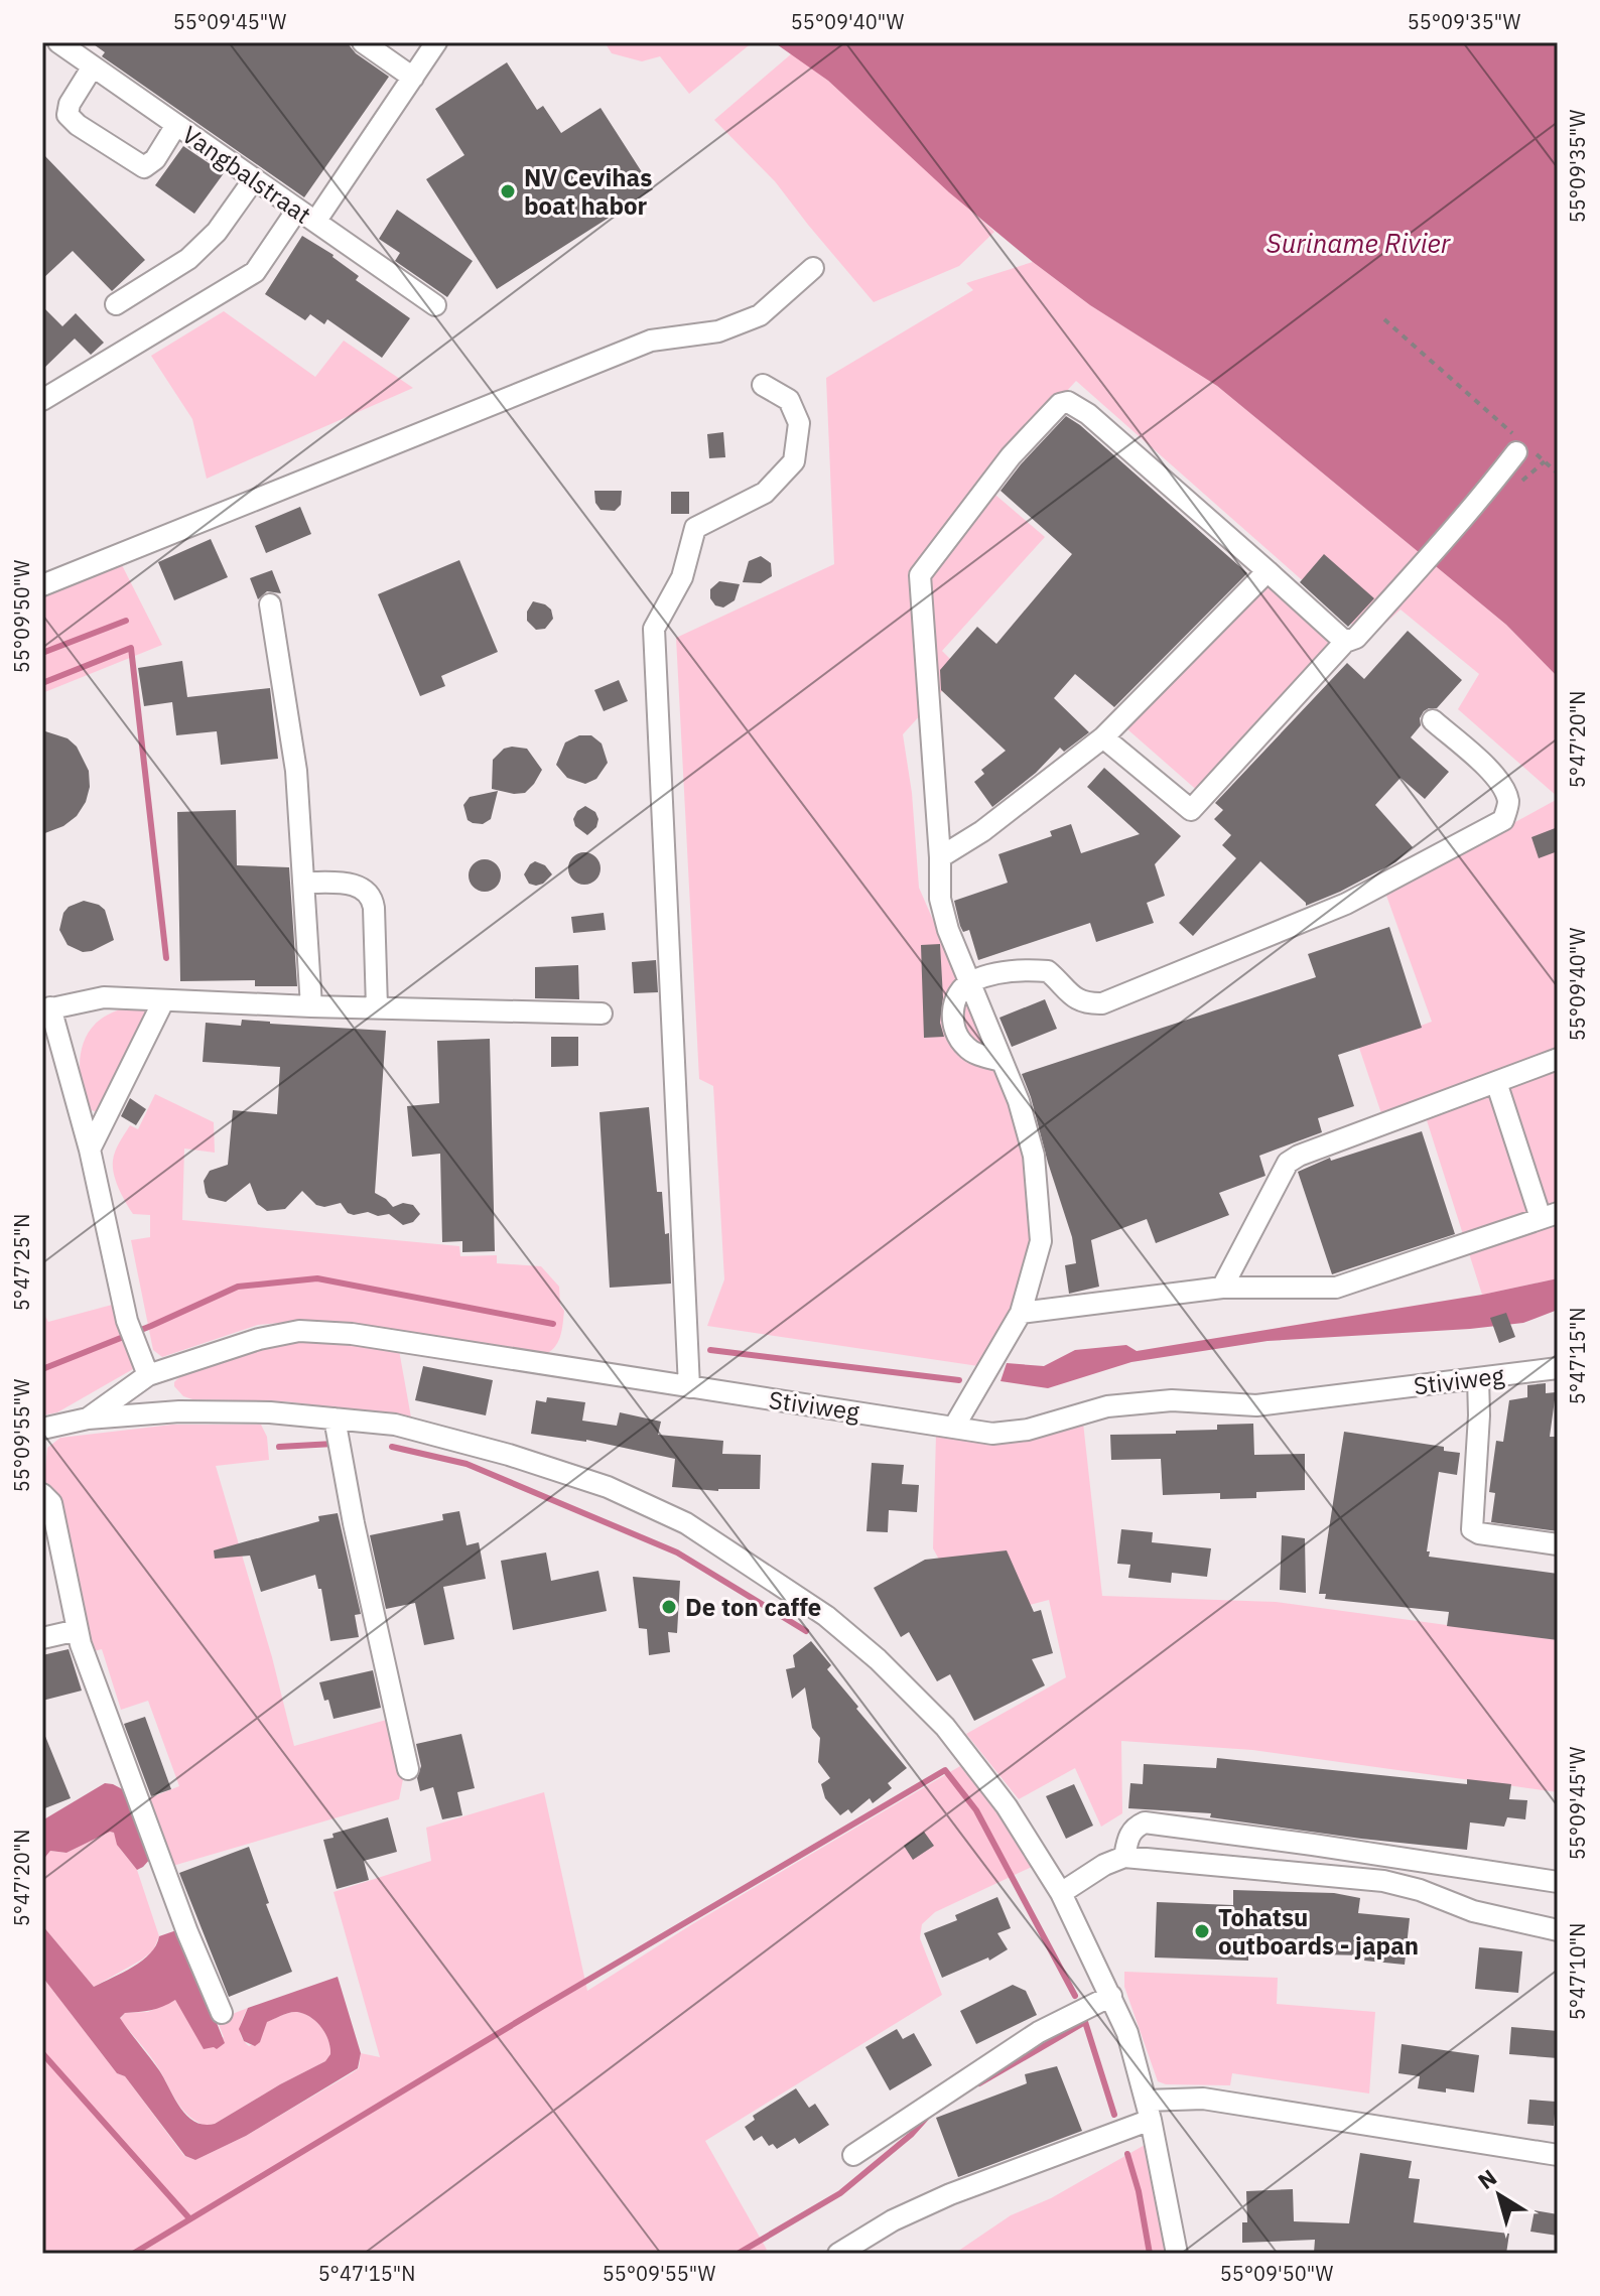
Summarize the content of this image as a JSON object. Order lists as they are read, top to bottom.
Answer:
{
  "streets": {
    "street": ["Vangbalstraat", "Stiviweg"]
  },
  "water": ["Suriname Rivier"],
  "places": ["NV Cevihas boat habor", "De ton caffe", "Tohatsu outboards - japan"],
  "north": "top left",
  "coordinates": [
    "55°09'45\"W",
    "55°09'40\"W",
    "55°09'35\"W",
    "55°09'50\"W",
    "5°47'20\"N",
    "5°47'25\"N",
    "5°47'15\"N",
    "55°09'55\"W",
    "5°47'10\"N"
  ]
}
